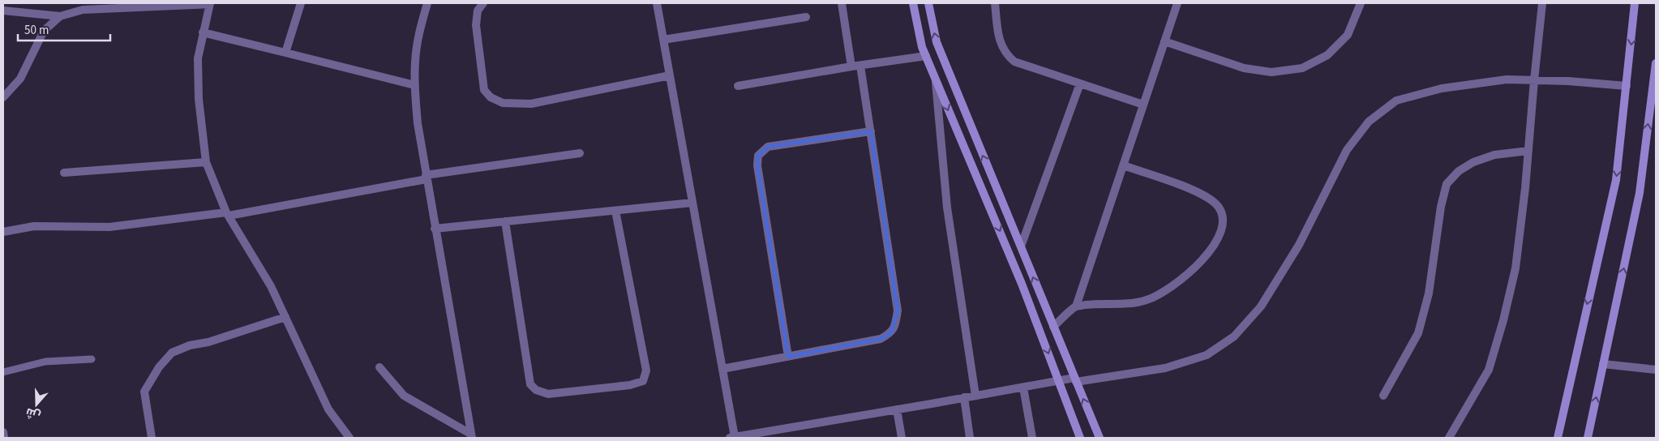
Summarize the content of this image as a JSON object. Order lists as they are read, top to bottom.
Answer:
{
  "scale_bar": "50 m",
  "north": "bottom"
}
